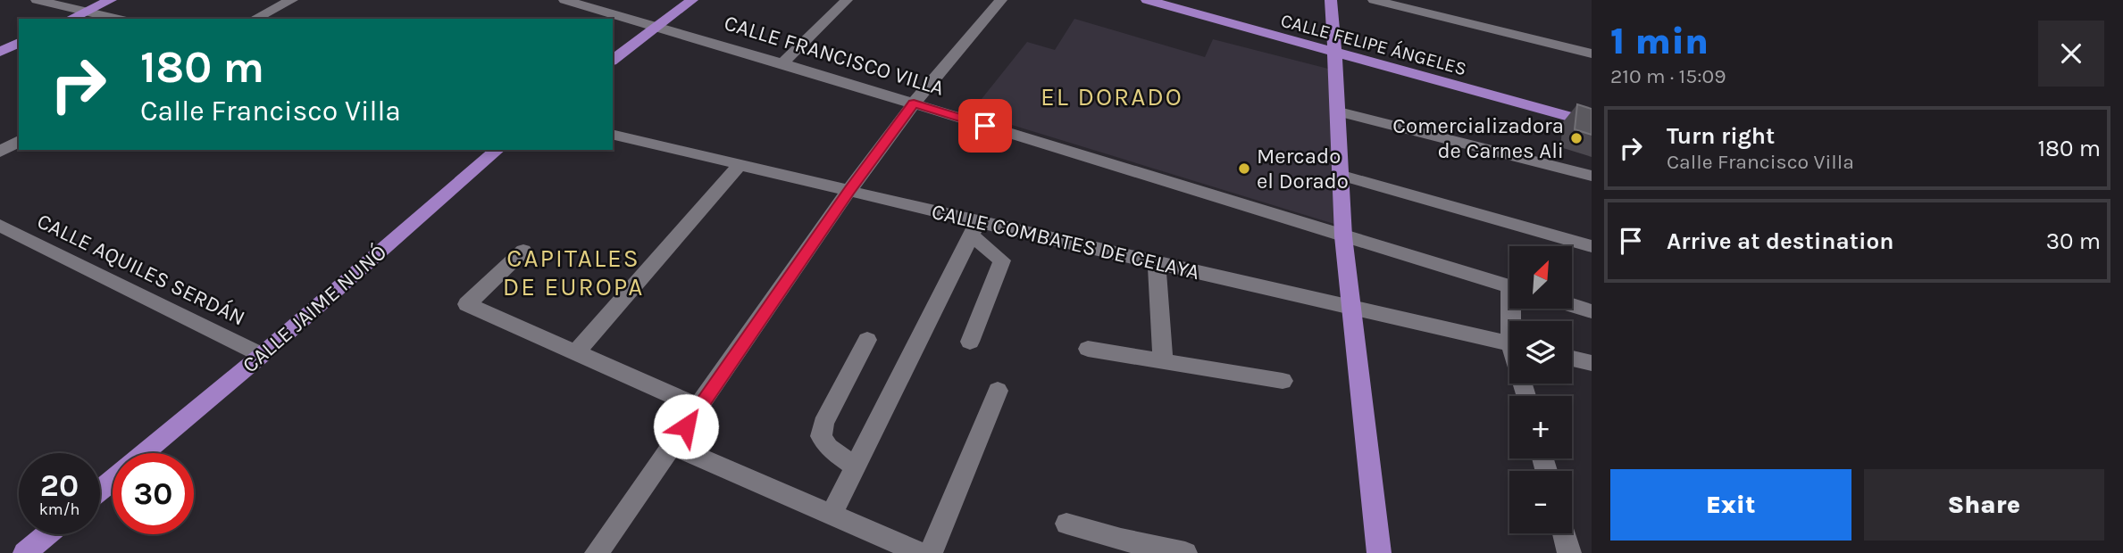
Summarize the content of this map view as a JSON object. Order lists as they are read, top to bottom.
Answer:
{
  "streets": {
    "main road": ["CALLE FELIPE ÁNGELES", "CALLE JAIME NUNÓ"],
    "street": ["CALLE FRANCISCO VILLA", "CALLE COMBATES DE CELAYA", "CALLE AQUILES SERDÁN"]
  },
  "crossings": [
    ["CALLE AQUILES SERDÁN", "CALLE JAIME NUNÓ"]
  ],
  "districts": ["EL DORADO", "CAPITALES DE EUROPA"],
  "places": ["Comercializadora de Carnes Ali", "Mercado el Dorado"],
  "north": "top right",
  "page": {
    "heading": ["1 min", "210 m · 15:09"],
    "turn": ["180 m", "Calle Francisco Villa"],
    "list": [
      {
        "name": "Turn right",
        "note": "Calle Francisco Villa",
        "value": "180 m"
      },
      {
        "name": "Arrive at destination",
        "value": "30 m"
      }
    ],
    "map_buttons": ["+", "−"],
    "speed": "20 km/h",
    "limit": "30",
    "buttons": ["Exit", "Share"]
  }
}
